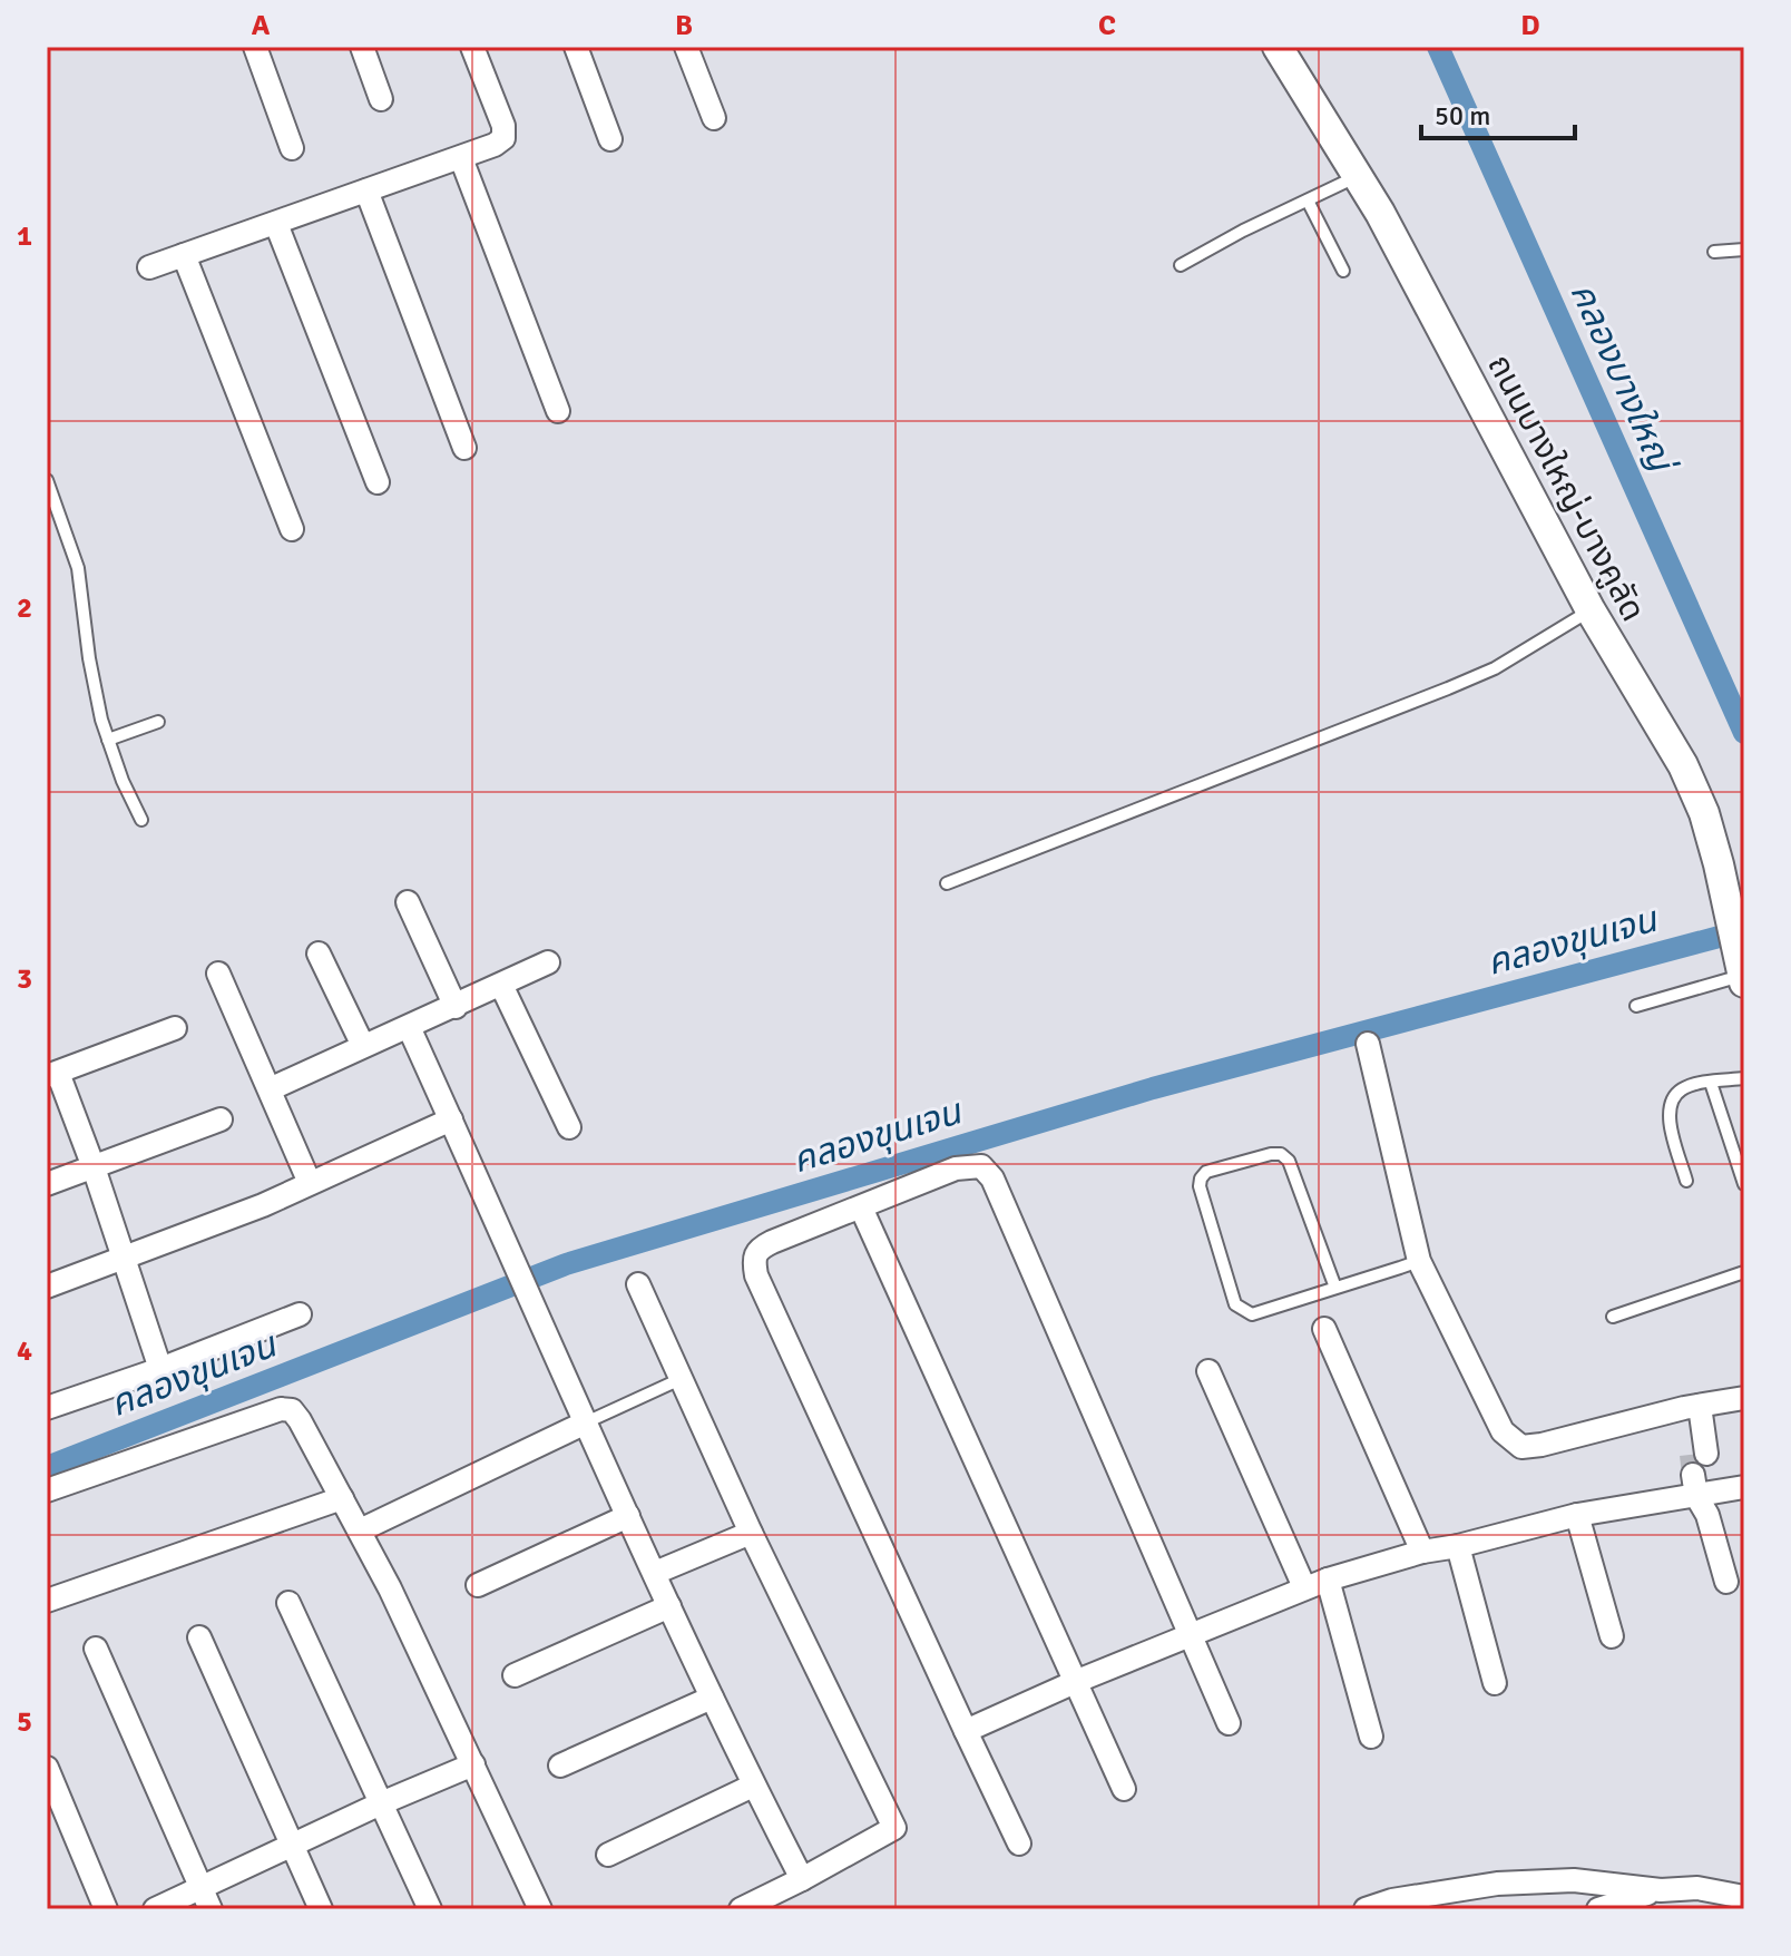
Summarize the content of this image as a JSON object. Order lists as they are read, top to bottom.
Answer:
{
  "streets": {
    "street": ["ถนนบางใหญ่-บางคูลัด"]
  },
  "water": ["คลองบางใหญ่", "คลองขุนเจน"],
  "scale_bar": "50 m",
  "grid": {
    "columns": [
      "A",
      "B",
      "C",
      "D"
    ],
    "rows": [
      "1",
      "2",
      "3",
      "4",
      "5"
    ]
  }
}
